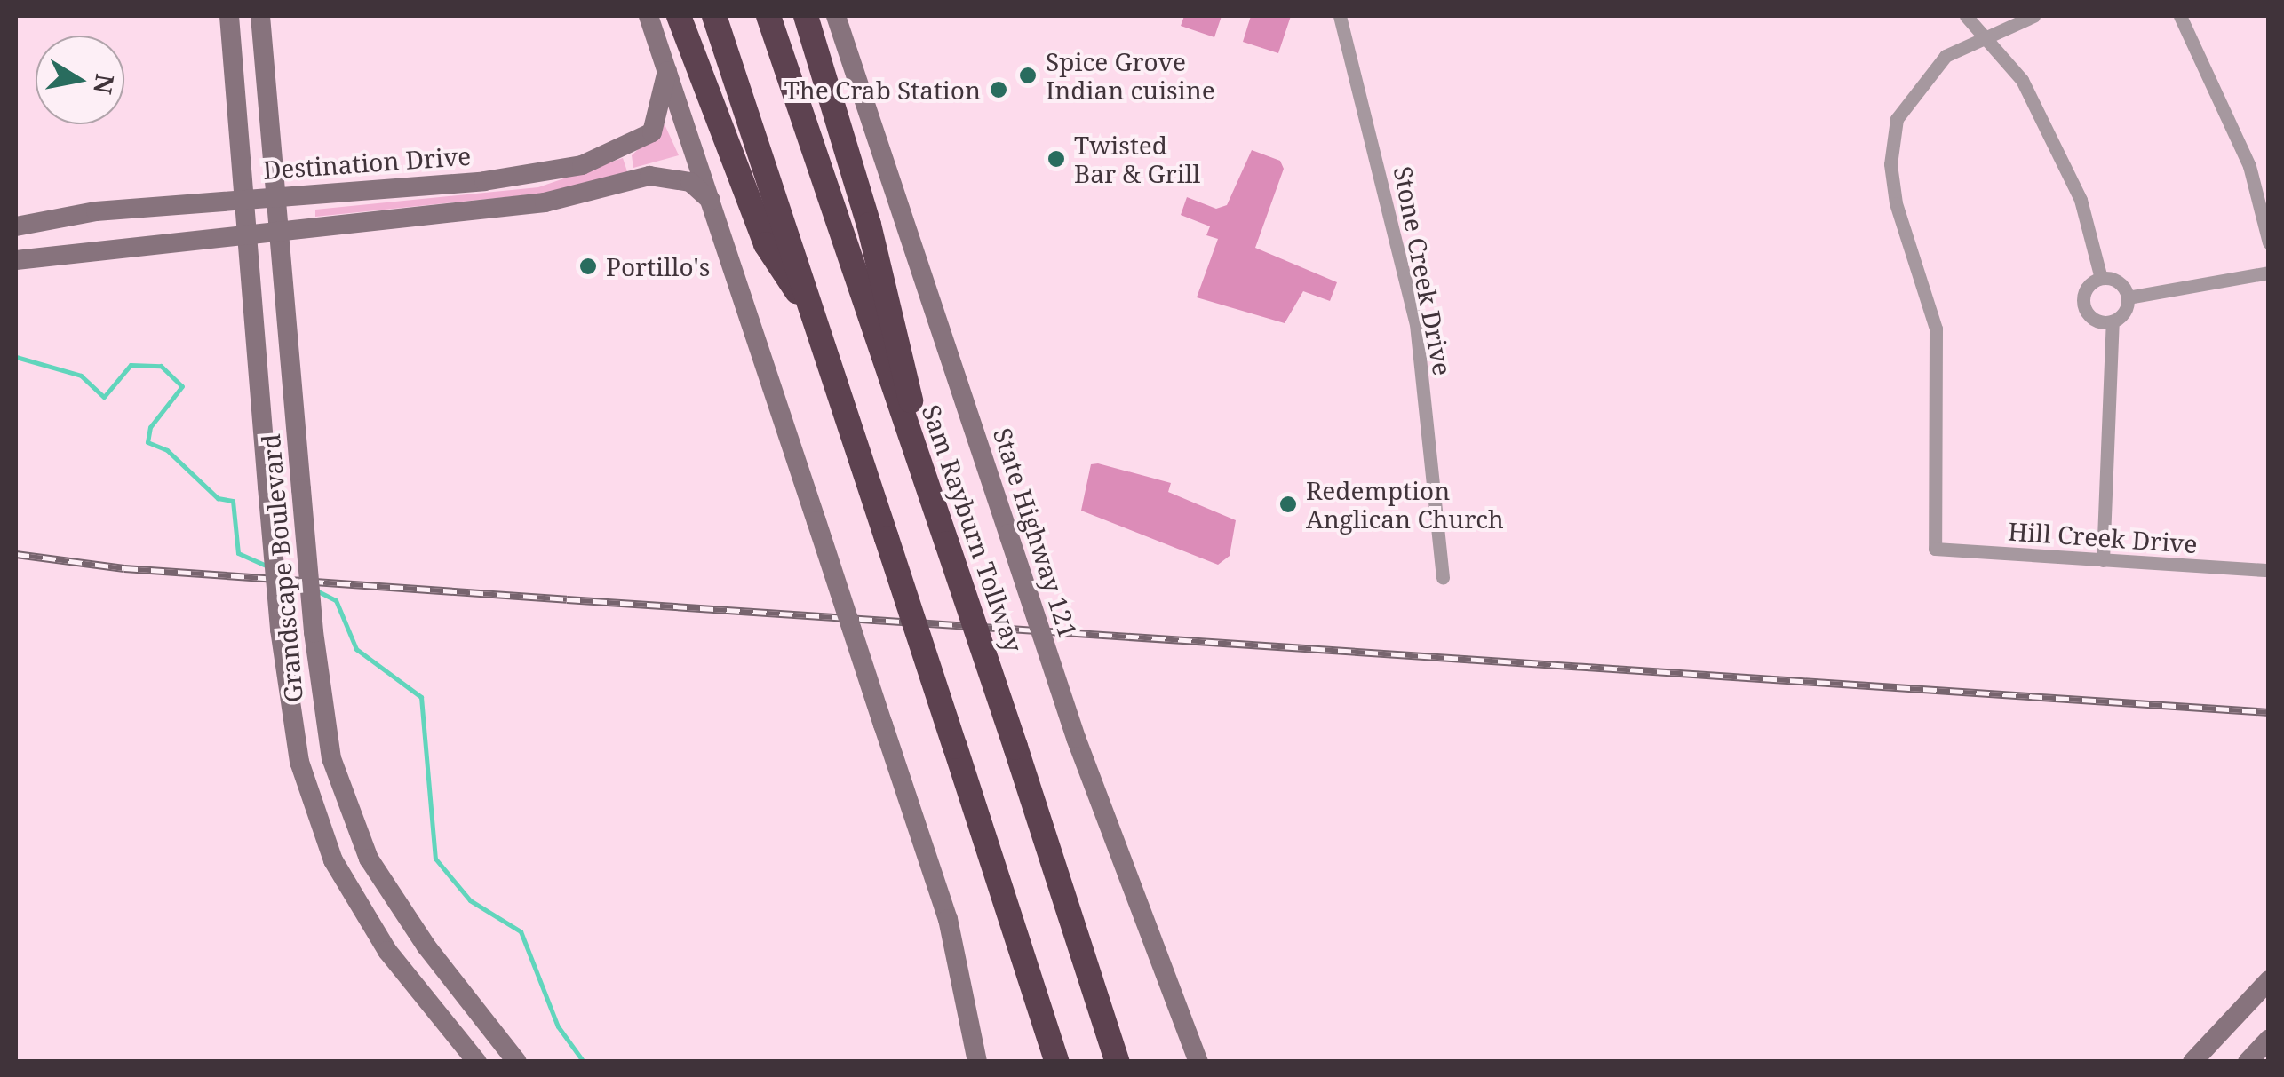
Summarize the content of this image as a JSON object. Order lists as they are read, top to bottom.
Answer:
{
  "streets": {
    "highway": ["Sam Rayburn Tollway"],
    "street": [
      "Destination Drive",
      "Stone Creek Drive",
      "State Highway 121",
      "Hill Creek Drive",
      "Grandscape Boulevard"
    ]
  },
  "crossings": [
    ["Destination Drive", "Grandscape Boulevard"]
  ],
  "places": [
    "Spice Grove Indian cuisine",
    "The Crab Station",
    "Twisted Bar & Grill",
    "Portillo's",
    "Redemption Anglican Church"
  ],
  "north": "right"
}
